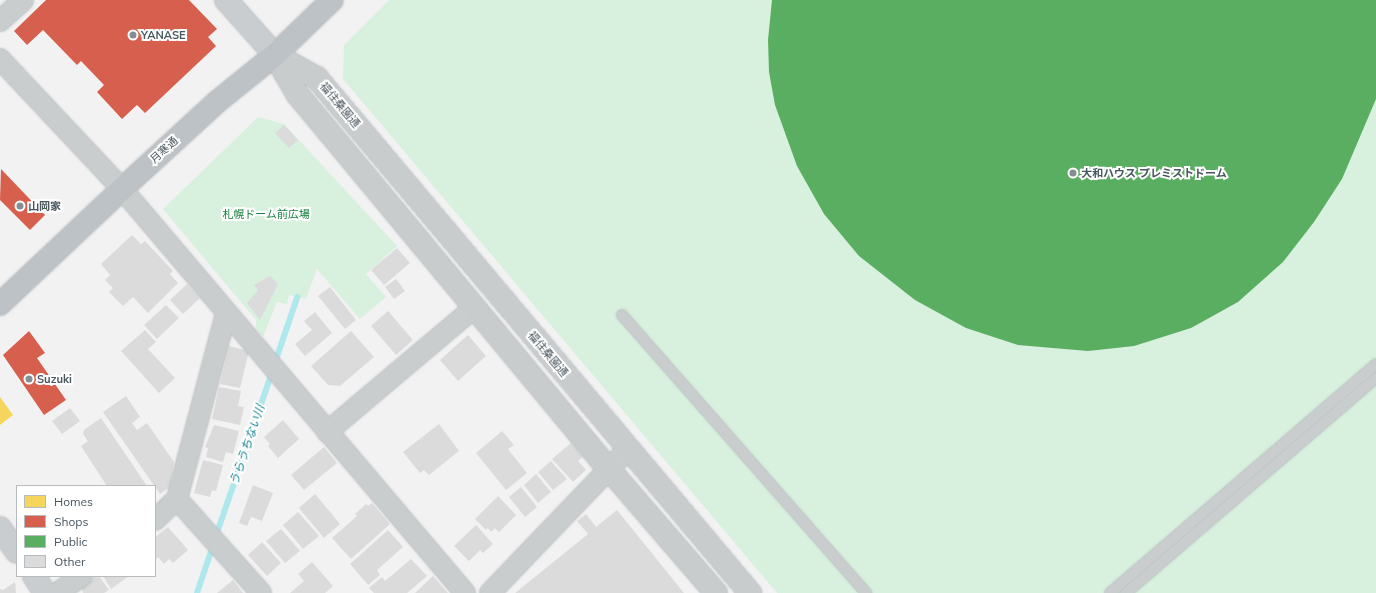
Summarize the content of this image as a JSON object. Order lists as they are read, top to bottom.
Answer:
{
  "streets": {
    "highway": ["月寒通"],
    "main road": ["福住桑園通"]
  },
  "crossings": [
    ["福住桑園通", "月寒通"]
  ],
  "water": ["うらうちない川"],
  "parks": ["札幌ドーム前広場"],
  "places": [
    "YANASE",
    "大和ハウス プレミストドーム",
    "山岡家",
    "Suzuki"
  ],
  "legend": [
    "Homes",
    "Shops",
    "Public",
    "Other"
  ]
}
